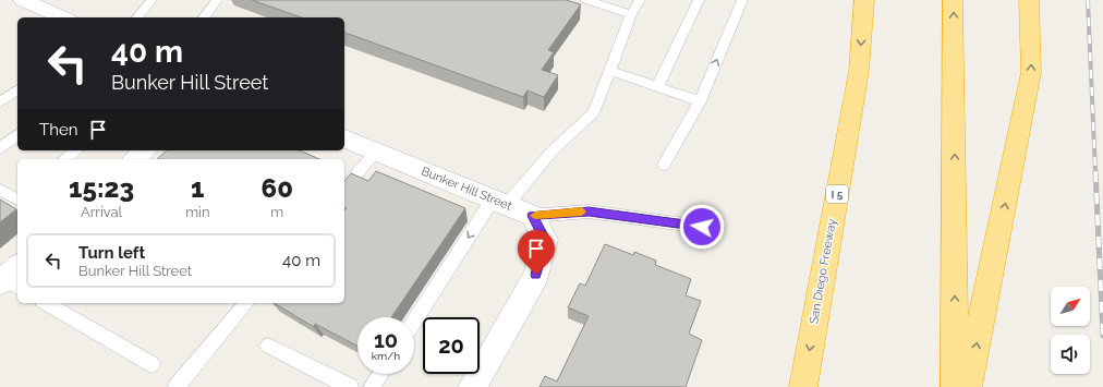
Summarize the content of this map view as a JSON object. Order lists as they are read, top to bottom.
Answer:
{
  "streets": {
    "highway": ["I 5", "San Diego Freeway"],
    "street": ["Bunker Hill Street"]
  },
  "north": "top right",
  "page": {
    "turn": ["40 m", "Bunker Hill Street"],
    "then": "Then",
    "eta": [
      "15:23",
      "Arrival",
      "1",
      "min",
      "60",
      "m"
    ],
    "list": [
      {
        "name": "Turn left",
        "note": "Bunker Hill Street",
        "value": "40 m"
      }
    ],
    "speed": "10 km/h",
    "limit": "20"
  }
}
